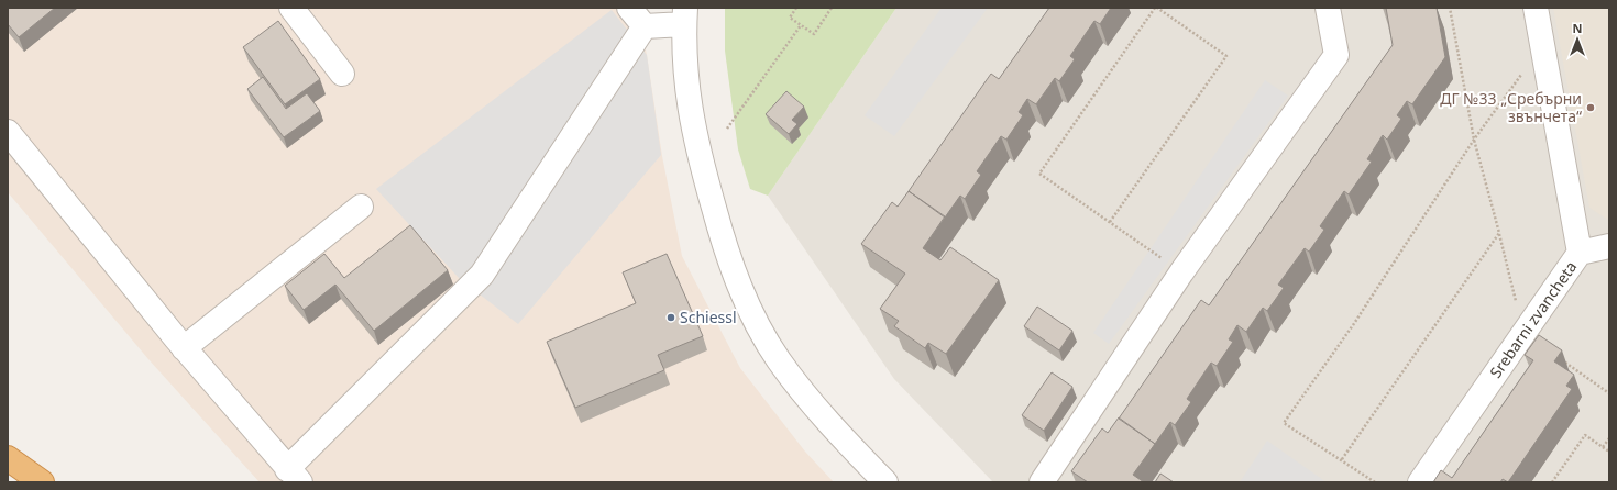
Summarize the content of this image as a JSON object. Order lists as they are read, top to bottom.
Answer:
{
  "streets": {
    "street": ["Srebarni zvancheta"]
  },
  "places": ["ДГ №33 „Сребърни звънчета“", "Schiessl"],
  "north": "top"
}
